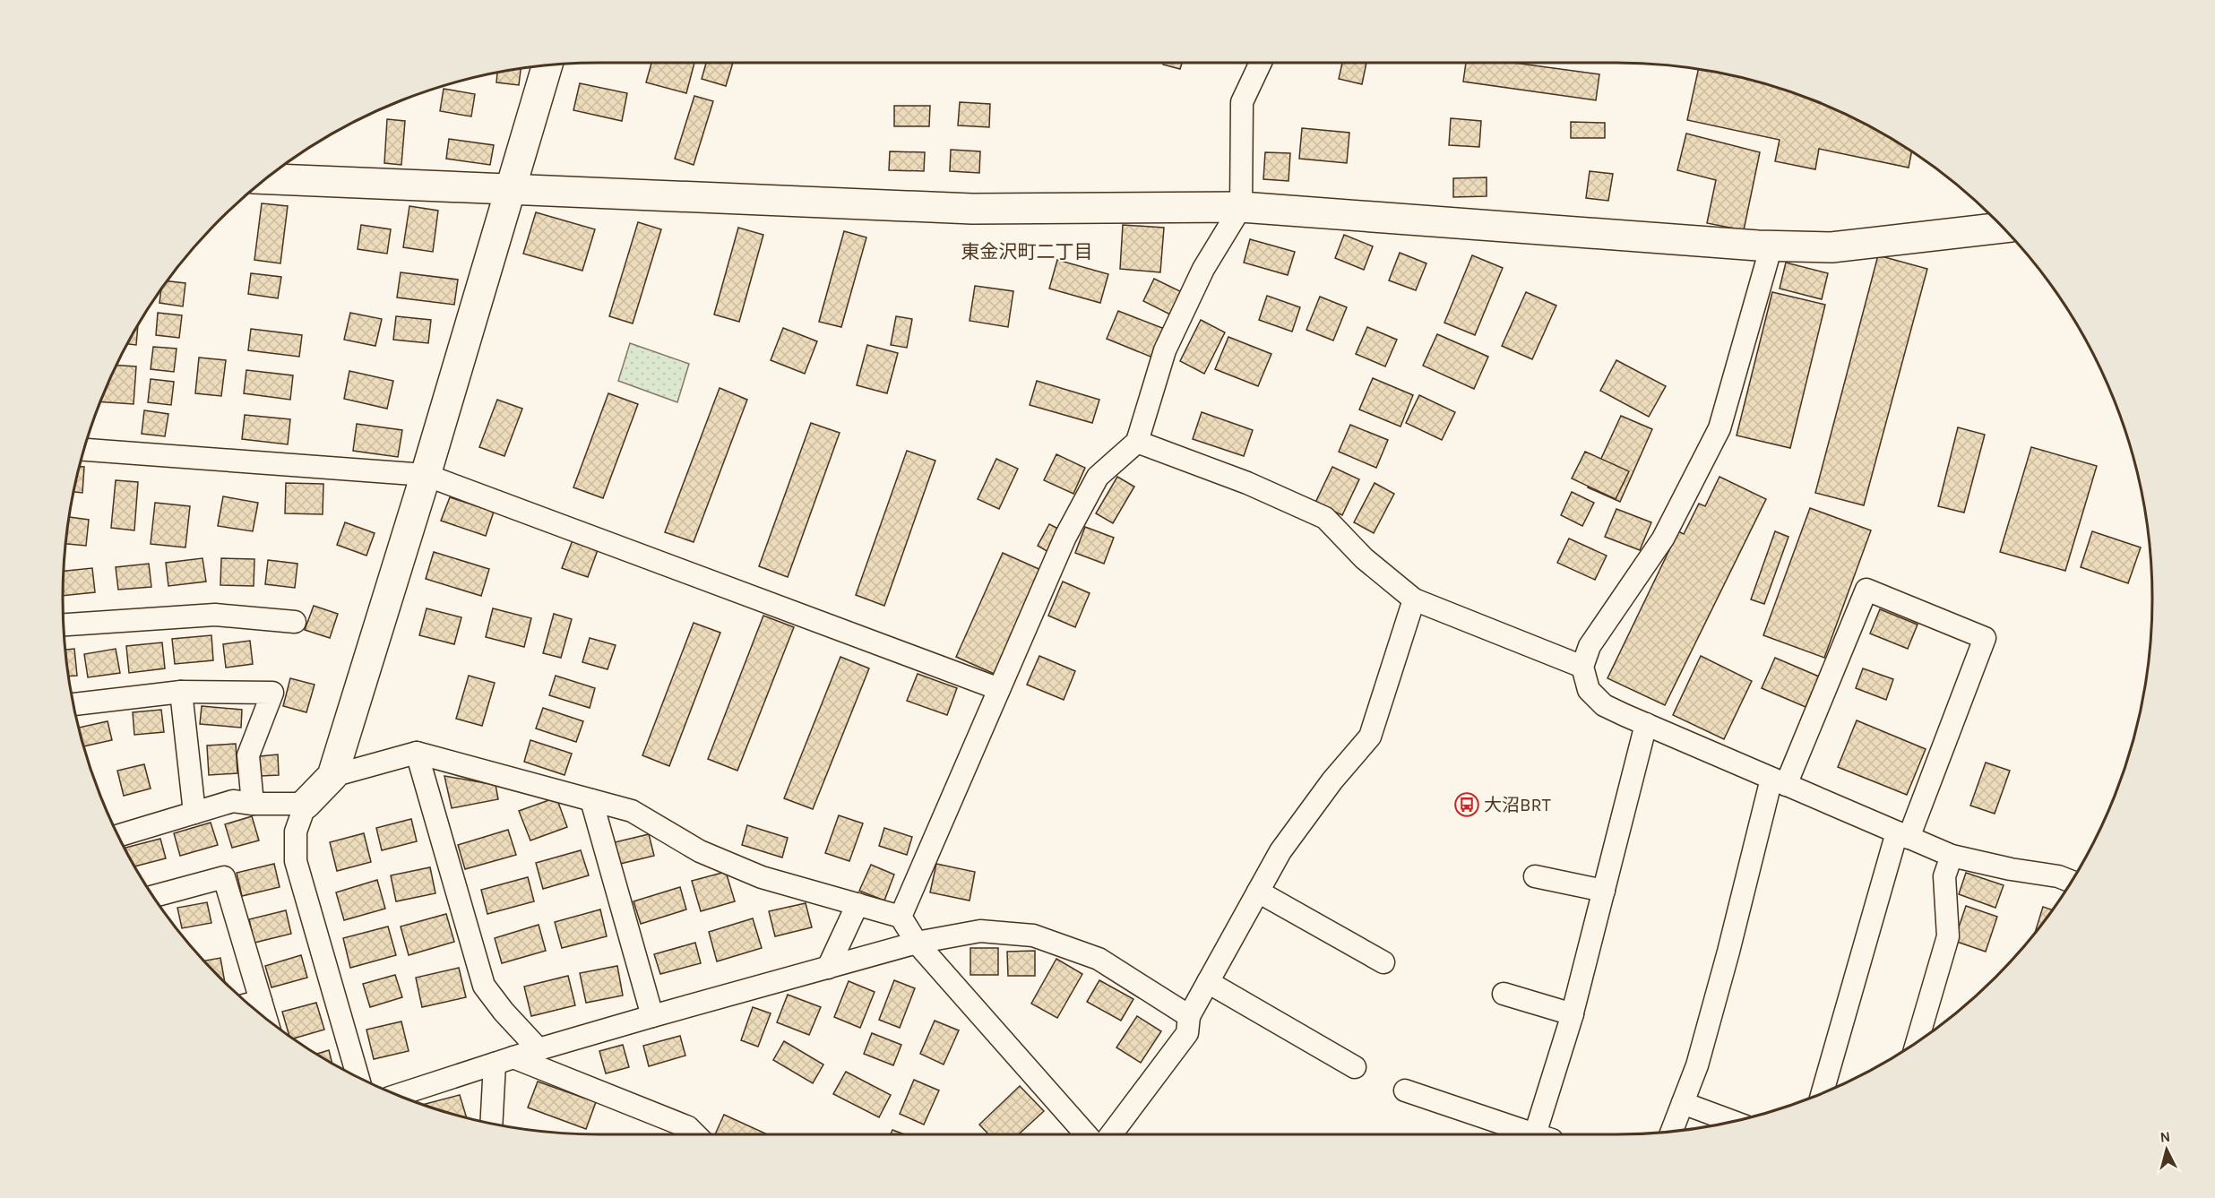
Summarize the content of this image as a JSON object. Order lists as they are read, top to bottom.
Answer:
{
  "districts": ["東金沢町二丁目"],
  "places": {
    "bus stop": ["大沼BRT"]
  },
  "north": "top"
}
